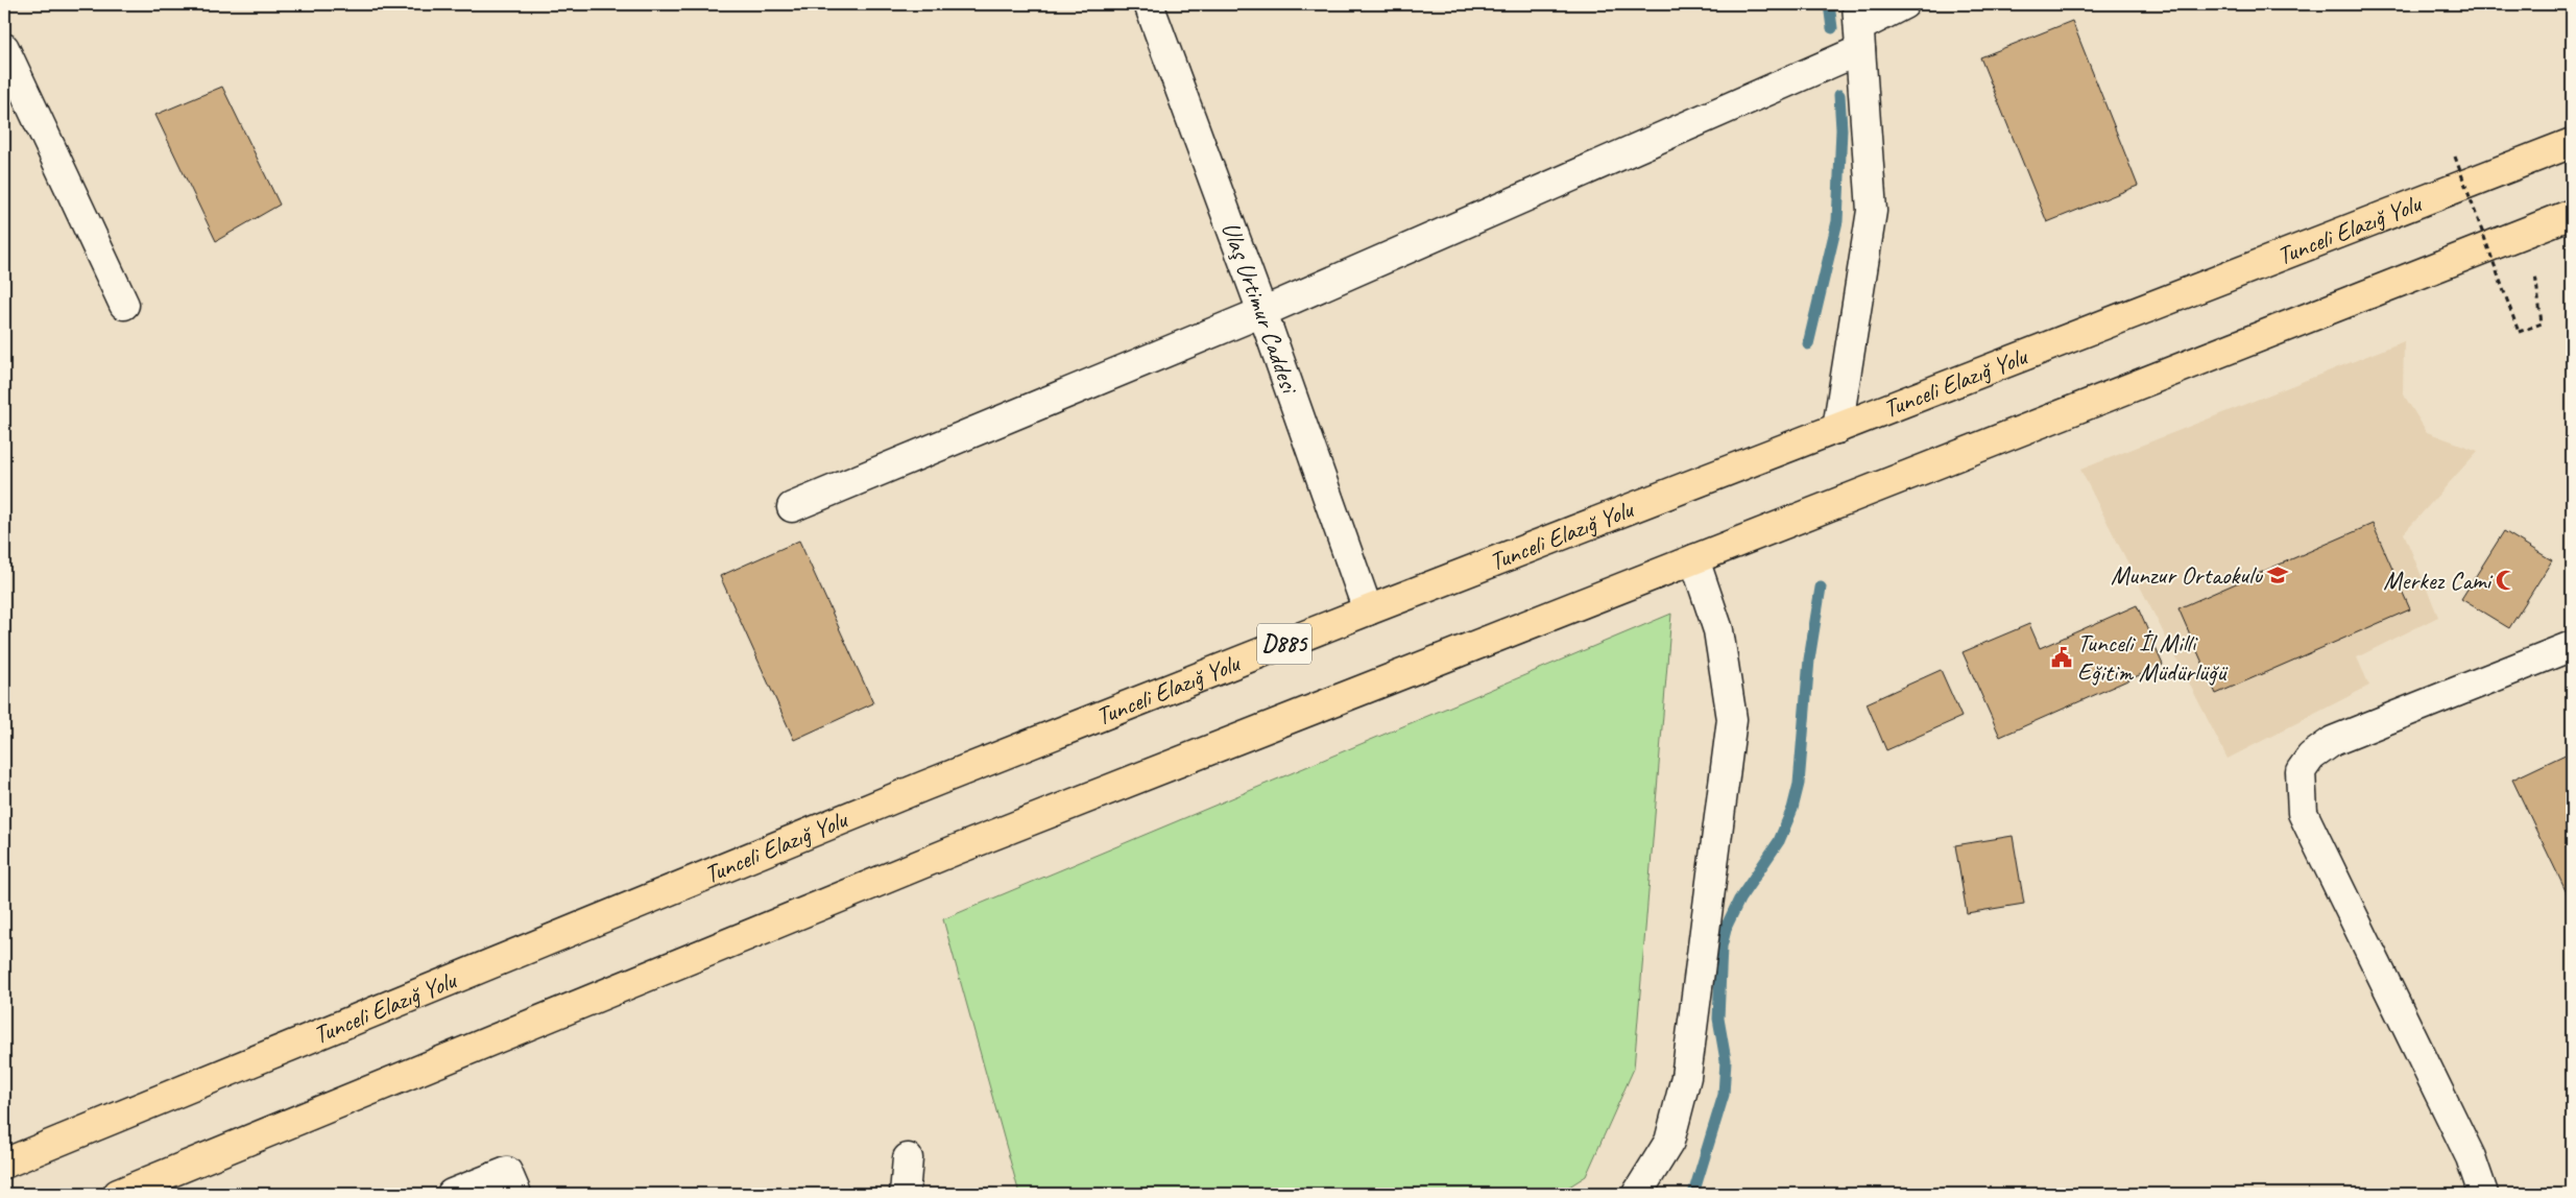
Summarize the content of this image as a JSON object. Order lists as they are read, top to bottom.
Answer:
{
  "streets": {
    "main road": ["Tunceli Elazığ Yolu", "D885"],
    "street": ["Ulaş Urtimur Caddesi"]
  },
  "crossings": [
    ["Tunceli Elazığ Yolu", "Ulaş Urtimur Caddesi"]
  ],
  "places": {
    "school or university": ["Munzur Ortaokulu"],
    "mosque": ["Merkez Cami"],
    "public building": ["Tunceli İl Milli Eğitim Müdürlüğü"]
  }
}
